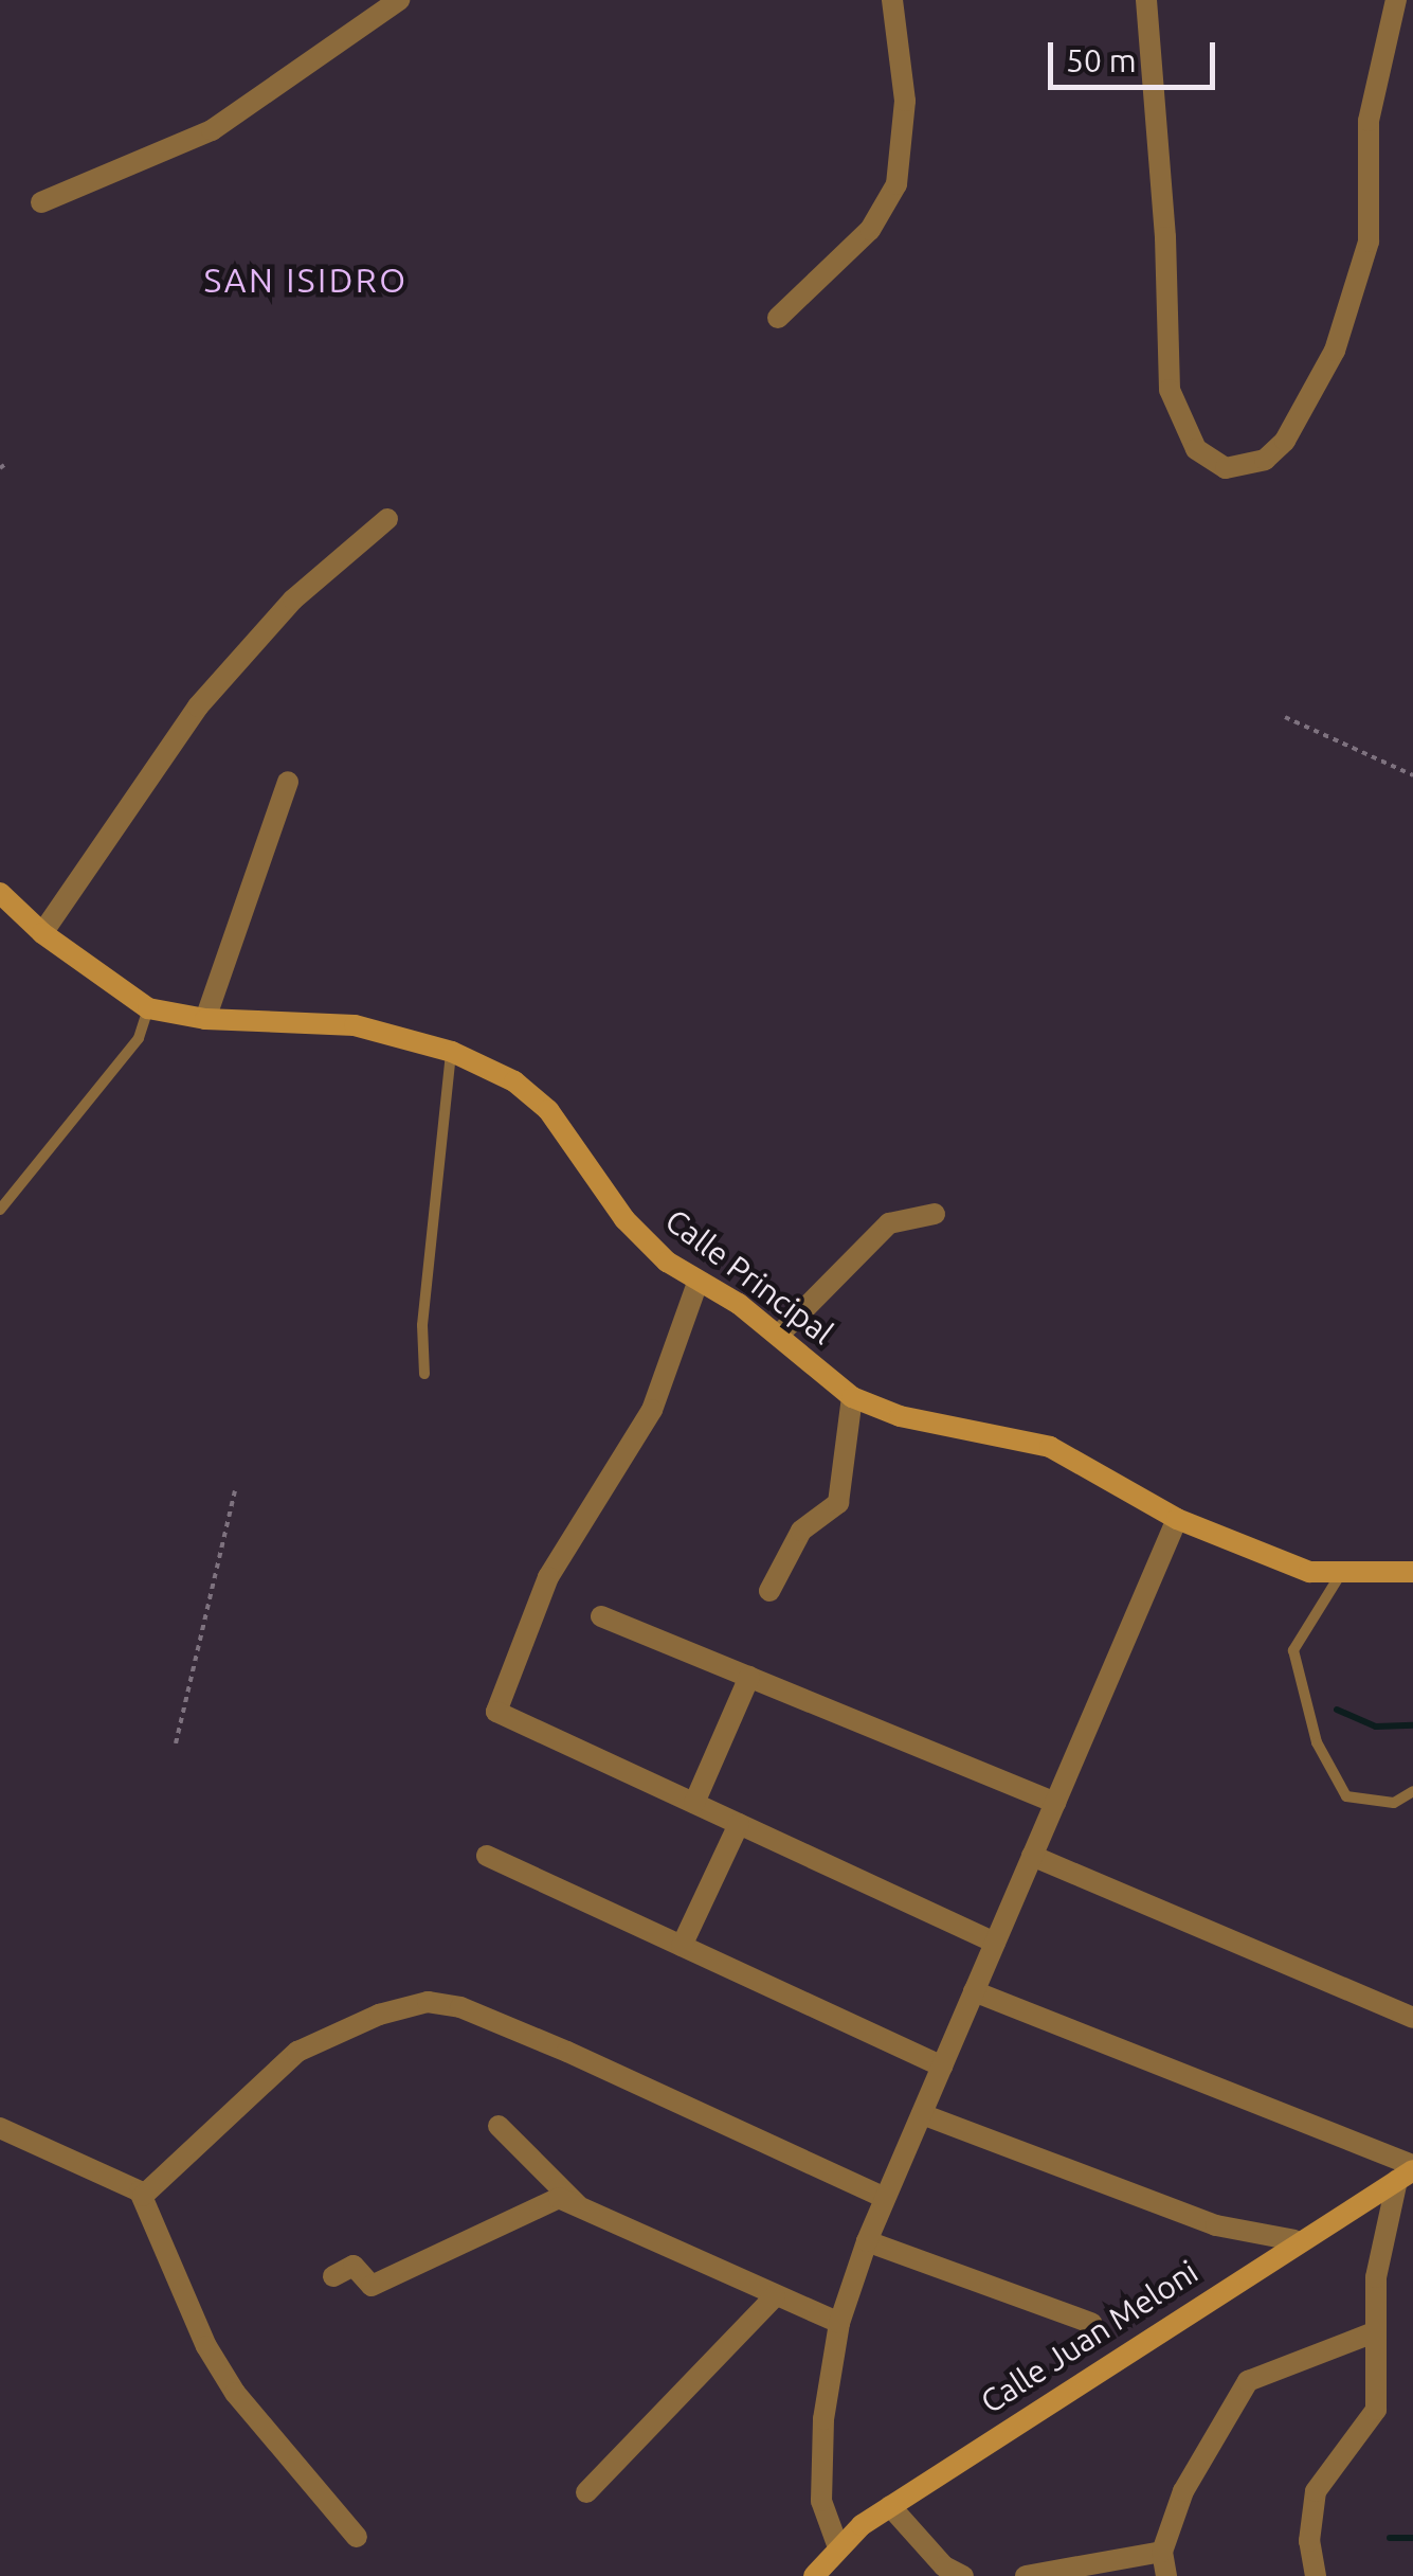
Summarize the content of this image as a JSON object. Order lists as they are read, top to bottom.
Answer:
{
  "streets": {
    "street": ["Calle Principal", "Calle Juan Meloni"]
  },
  "districts": ["SAN ISIDRO"],
  "scale_bar": "50 m"
}
